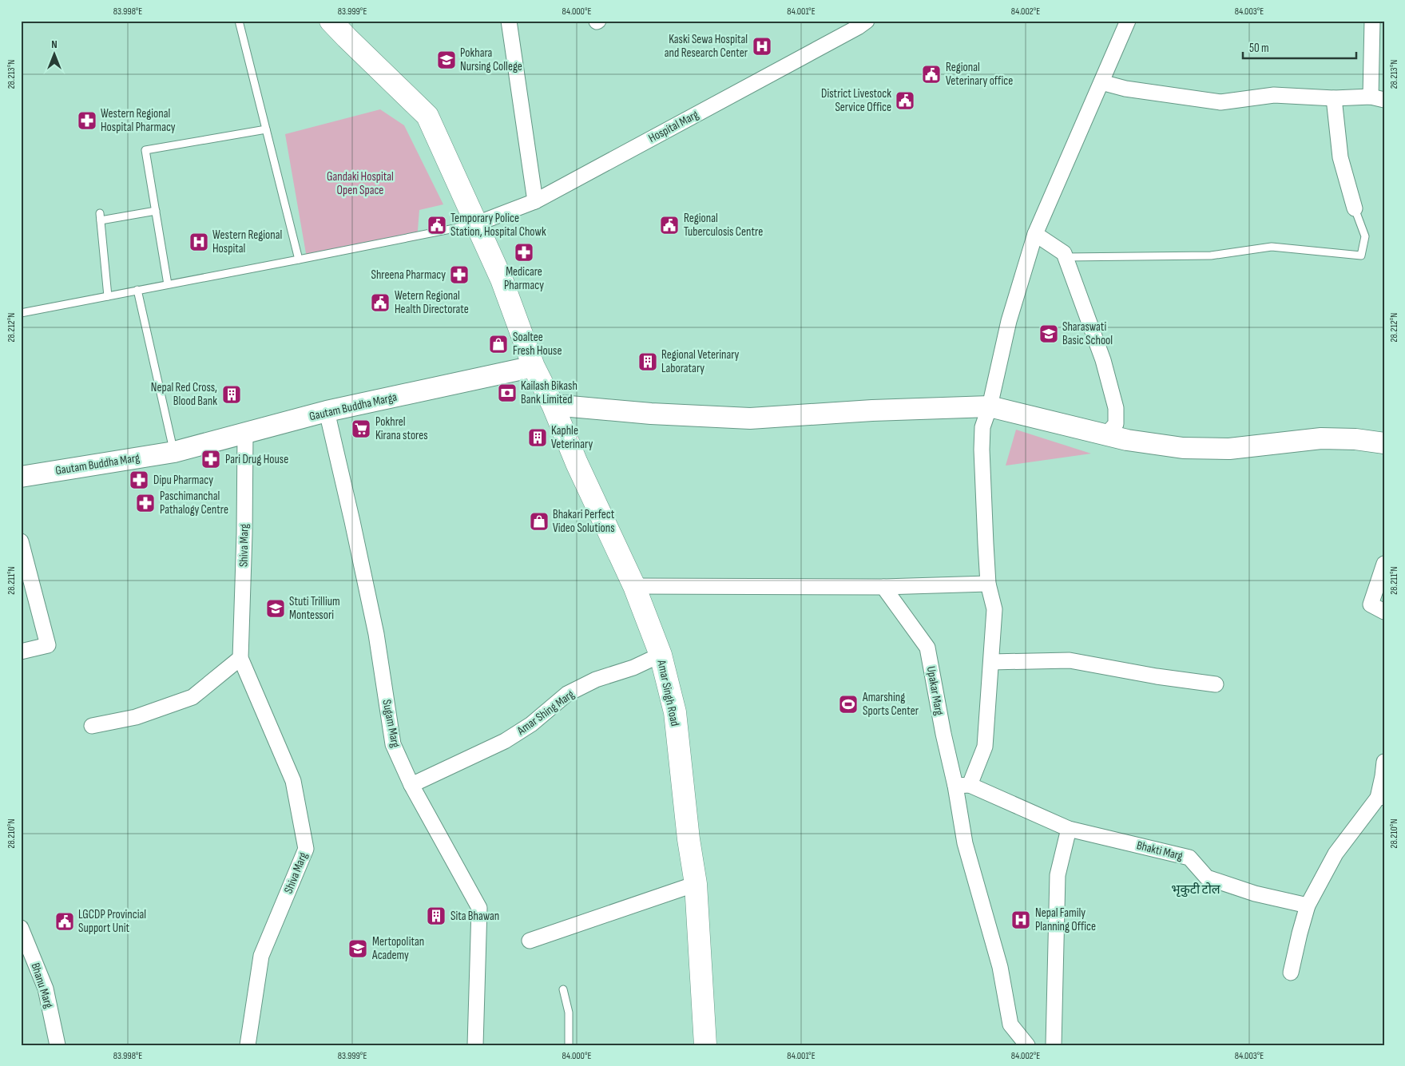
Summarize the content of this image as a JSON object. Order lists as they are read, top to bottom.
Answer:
{
  "streets": {
    "main road": ["Gautam Buddha Marga", "Gautam Buddha Marg", "Amar Singh Road"],
    "street": [
      "Hospital Marg",
      "Shiva Marg",
      "Upakar Marg",
      "Amar Shing Marg",
      "Sugam Marg",
      "Bhakti Marg",
      "Bhanu Marg"
    ]
  },
  "crossings": [
    ["Gautam Buddha Marga", "Gautam Buddha Marg"],
    ["Gautam Buddha Marga", "Shiva Marg"],
    ["Gautam Buddha Marga", "Amar Singh Road"],
    ["Gautam Buddha Marga", "Sugam Marg"],
    ["Upakar Marg", "Bhakti Marg"],
    ["Amar Singh Road", "Amar Shing Marg"],
    ["Amar Shing Marg", "Sugam Marg"]
  ],
  "districts": ["भृकुटी टोल"],
  "parks": ["Gandaki Hospital Open Space"],
  "places": {
    "hospital": ["Kaski Sewa Hospital and Research Center", "Western Regional Hospital", "Nepal Family Planning Office"],
    "school or university": [
      "Pokhara Nursing College",
      "Sharaswati Basic School",
      "Stuti Trillium Montessori",
      "Mertopolitan Academy"
    ],
    "public building": [
      "Regional Veterinary office",
      "District Livestock Service Office",
      "Temporary Police Station, Hospital Chowk",
      "Regional Tuberculosis Centre",
      "Wetern Regional Health Directorate",
      "LGCDP Provincial Support Unit"
    ],
    "pharmacy": [
      "Western Regional Hospital Pharmacy",
      "Medicare Pharmacy",
      "Shreena Pharmacy",
      "Pari Drug House",
      "Dipu Pharmacy",
      "Paschimanchal Pathalogy Centre"
    ],
    "shop": ["Soaltee Fresh House", "Bhakari Perfect Video Solutions"],
    "building": [
      "Regional Veterinary Laboratary",
      "Nepal Red Cross, Blood Bank",
      "Kaphle Veterinary",
      "Sita Bhawan"
    ],
    "bank": ["Kailash Bikash Bank Limited"],
    "supermarket": ["Pokhrel Kirana stores"],
    "sports": ["Amarshing Sports Center"]
  },
  "scale_bar": "50 m",
  "north": "top",
  "coordinates": [
    "83.998°E",
    "83.999°E",
    "84.000°E",
    "84.001°E",
    "84.002°E",
    "84.003°E",
    "28.213°N",
    "28.212°N",
    "28.211°N",
    "28.210°N"
  ]
}
